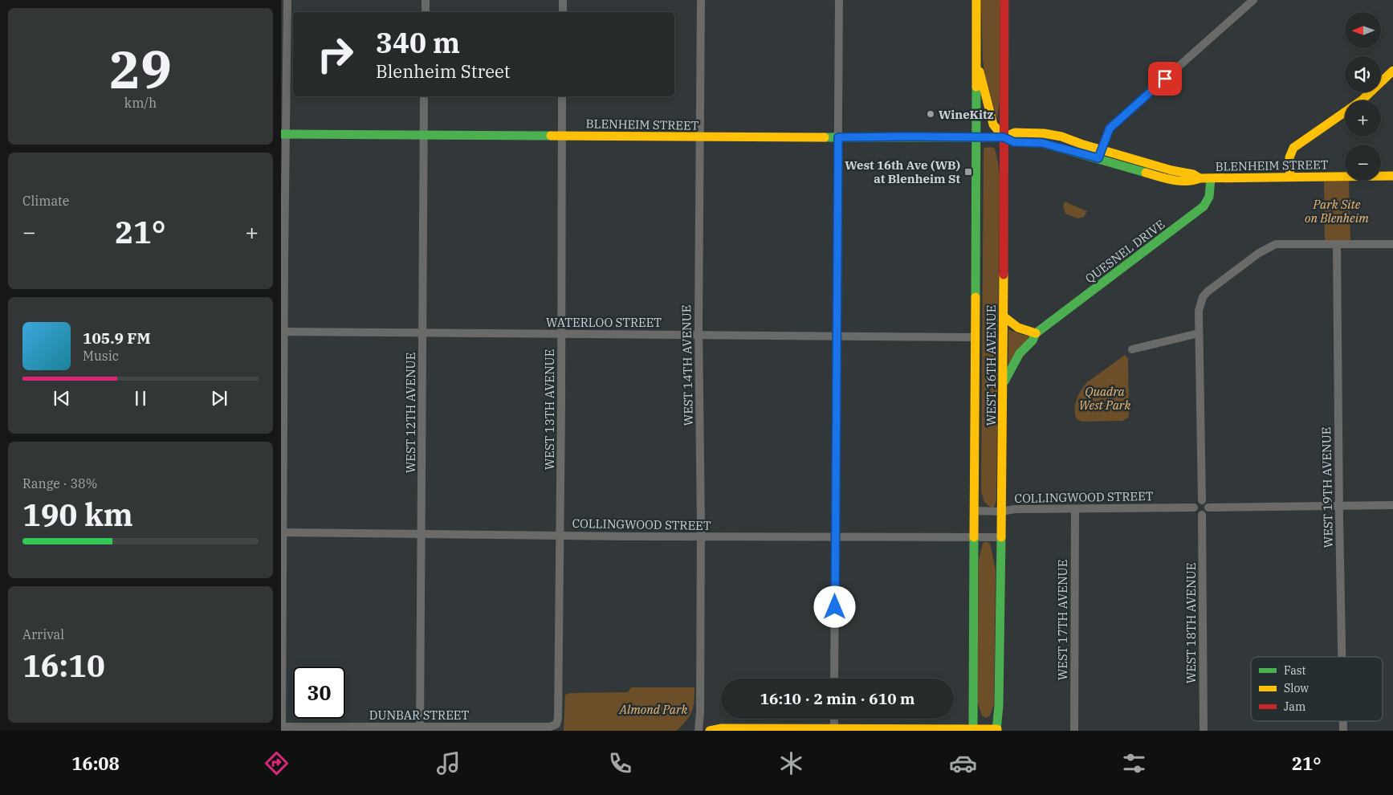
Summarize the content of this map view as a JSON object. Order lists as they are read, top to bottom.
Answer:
{
  "streets": {
    "main road": ["BLENHEIM STREET", "QUESNEL DRIVE", "WEST 16TH AVENUE"],
    "street": [
      "WATERLOO STREET",
      "WEST 14TH AVENUE",
      "WEST 13TH AVENUE",
      "WEST 12TH AVENUE",
      "WEST 19TH AVENUE",
      "COLLINGWOOD STREET",
      "WEST 17TH AVENUE",
      "WEST 18TH AVENUE",
      "DUNBAR STREET"
    ]
  },
  "crossings": [
    ["BLENHEIM STREET", "QUESNEL DRIVE"],
    ["BLENHEIM STREET", "WEST 14TH AVENUE"],
    ["BLENHEIM STREET", "WEST 16TH AVENUE"],
    ["BLENHEIM STREET", "WEST 13TH AVENUE"],
    ["BLENHEIM STREET", "WEST 12TH AVENUE"],
    ["QUESNEL DRIVE", "WEST 16TH AVENUE"],
    ["WATERLOO STREET", "WEST 14TH AVENUE"],
    ["WATERLOO STREET", "WEST 16TH AVENUE"],
    ["WATERLOO STREET", "WEST 13TH AVENUE"],
    ["WATERLOO STREET", "WEST 12TH AVENUE"],
    ["WEST 14TH AVENUE", "COLLINGWOOD STREET"],
    ["WEST 16TH AVENUE", "COLLINGWOOD STREET"],
    ["WEST 13TH AVENUE", "COLLINGWOOD STREET"],
    ["WEST 13TH AVENUE", "DUNBAR STREET"],
    ["WEST 12TH AVENUE", "COLLINGWOOD STREET"],
    ["WEST 12TH AVENUE", "DUNBAR STREET"],
    ["COLLINGWOOD STREET", "WEST 17TH AVENUE"],
    ["COLLINGWOOD STREET", "WEST 18TH AVENUE"]
  ],
  "parks": ["Park Site on Blenheim", "Quadra West Park", "Almond Park"],
  "places": {
    "other": ["WineKitz"],
    "transit": ["West 16th Ave (WB) at Blenheim St"]
  },
  "legend": ["Fast", "Slow", "Jam"],
  "north": "left",
  "page": {
    "tile": [
      ["29", "km/h"],
      "Climate",
      ["Range · 38%", "190 km"],
      ["Arrival", "16:10"]
    ],
    "map_buttons": ["+", "−"],
    "turn": ["340 m", "Blenheim Street"],
    "heat": ["−", "21°", "+"],
    "song": ["105.9 FM", "Music"],
    "limit": "30",
    "trip": "16:10 · 2 min · 610 m",
    "tabs": ["16:08", "21°"]
  }
}
